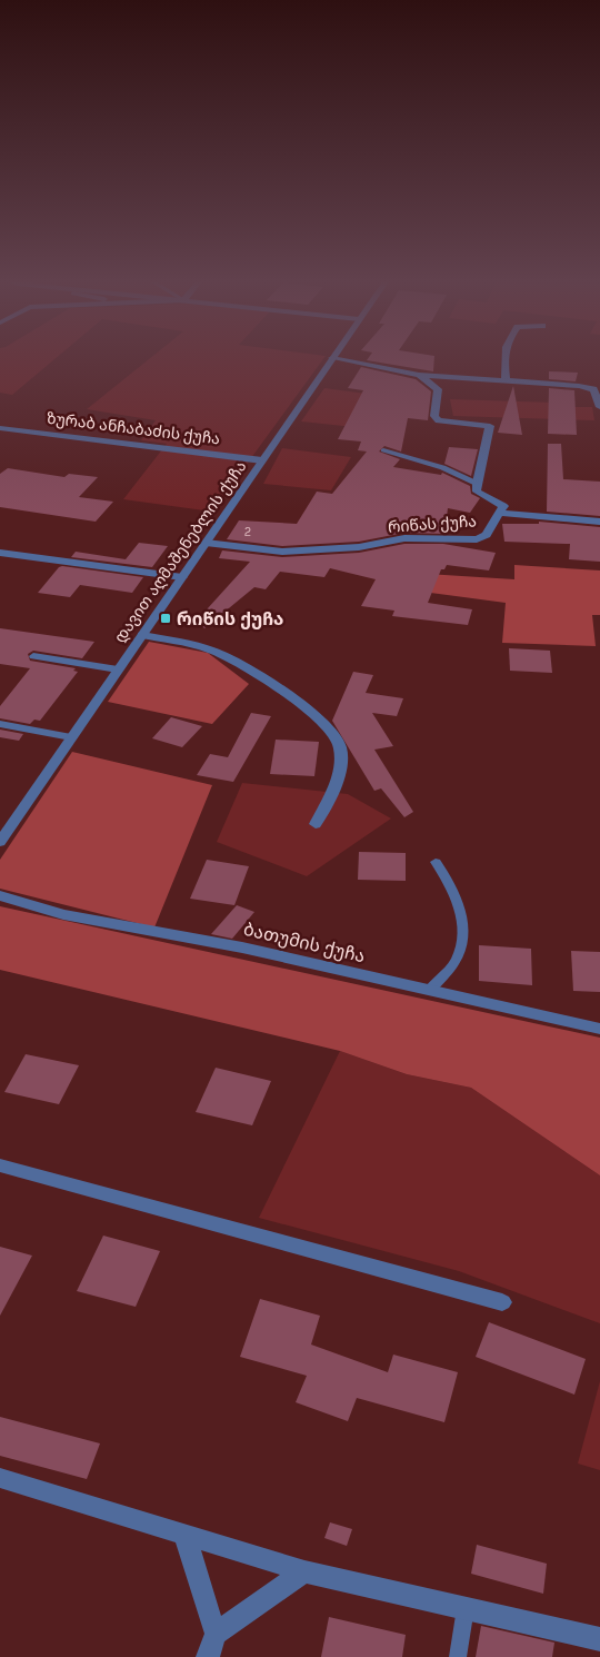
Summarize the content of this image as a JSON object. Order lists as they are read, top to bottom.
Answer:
{
  "streets": {
    "street": [
      "ზურაბ ანჩაბაძის ქუჩა",
      "რიწას ქუჩა",
      "დავით აღმაშენებლის ქუჩა",
      "ბათუმის ქუჩა"
    ]
  },
  "crossings": [
    ["ზურაბ ანჩაბაძის ქუჩა", "დავით აღმაშენებლის ქუჩა"],
    ["რიწას ქუჩა", "დავით აღმაშენებლის ქუჩა"]
  ],
  "places": {
    "transit": ["რიწის ქუჩა"]
  },
  "house_numbers": ["2"]
}
